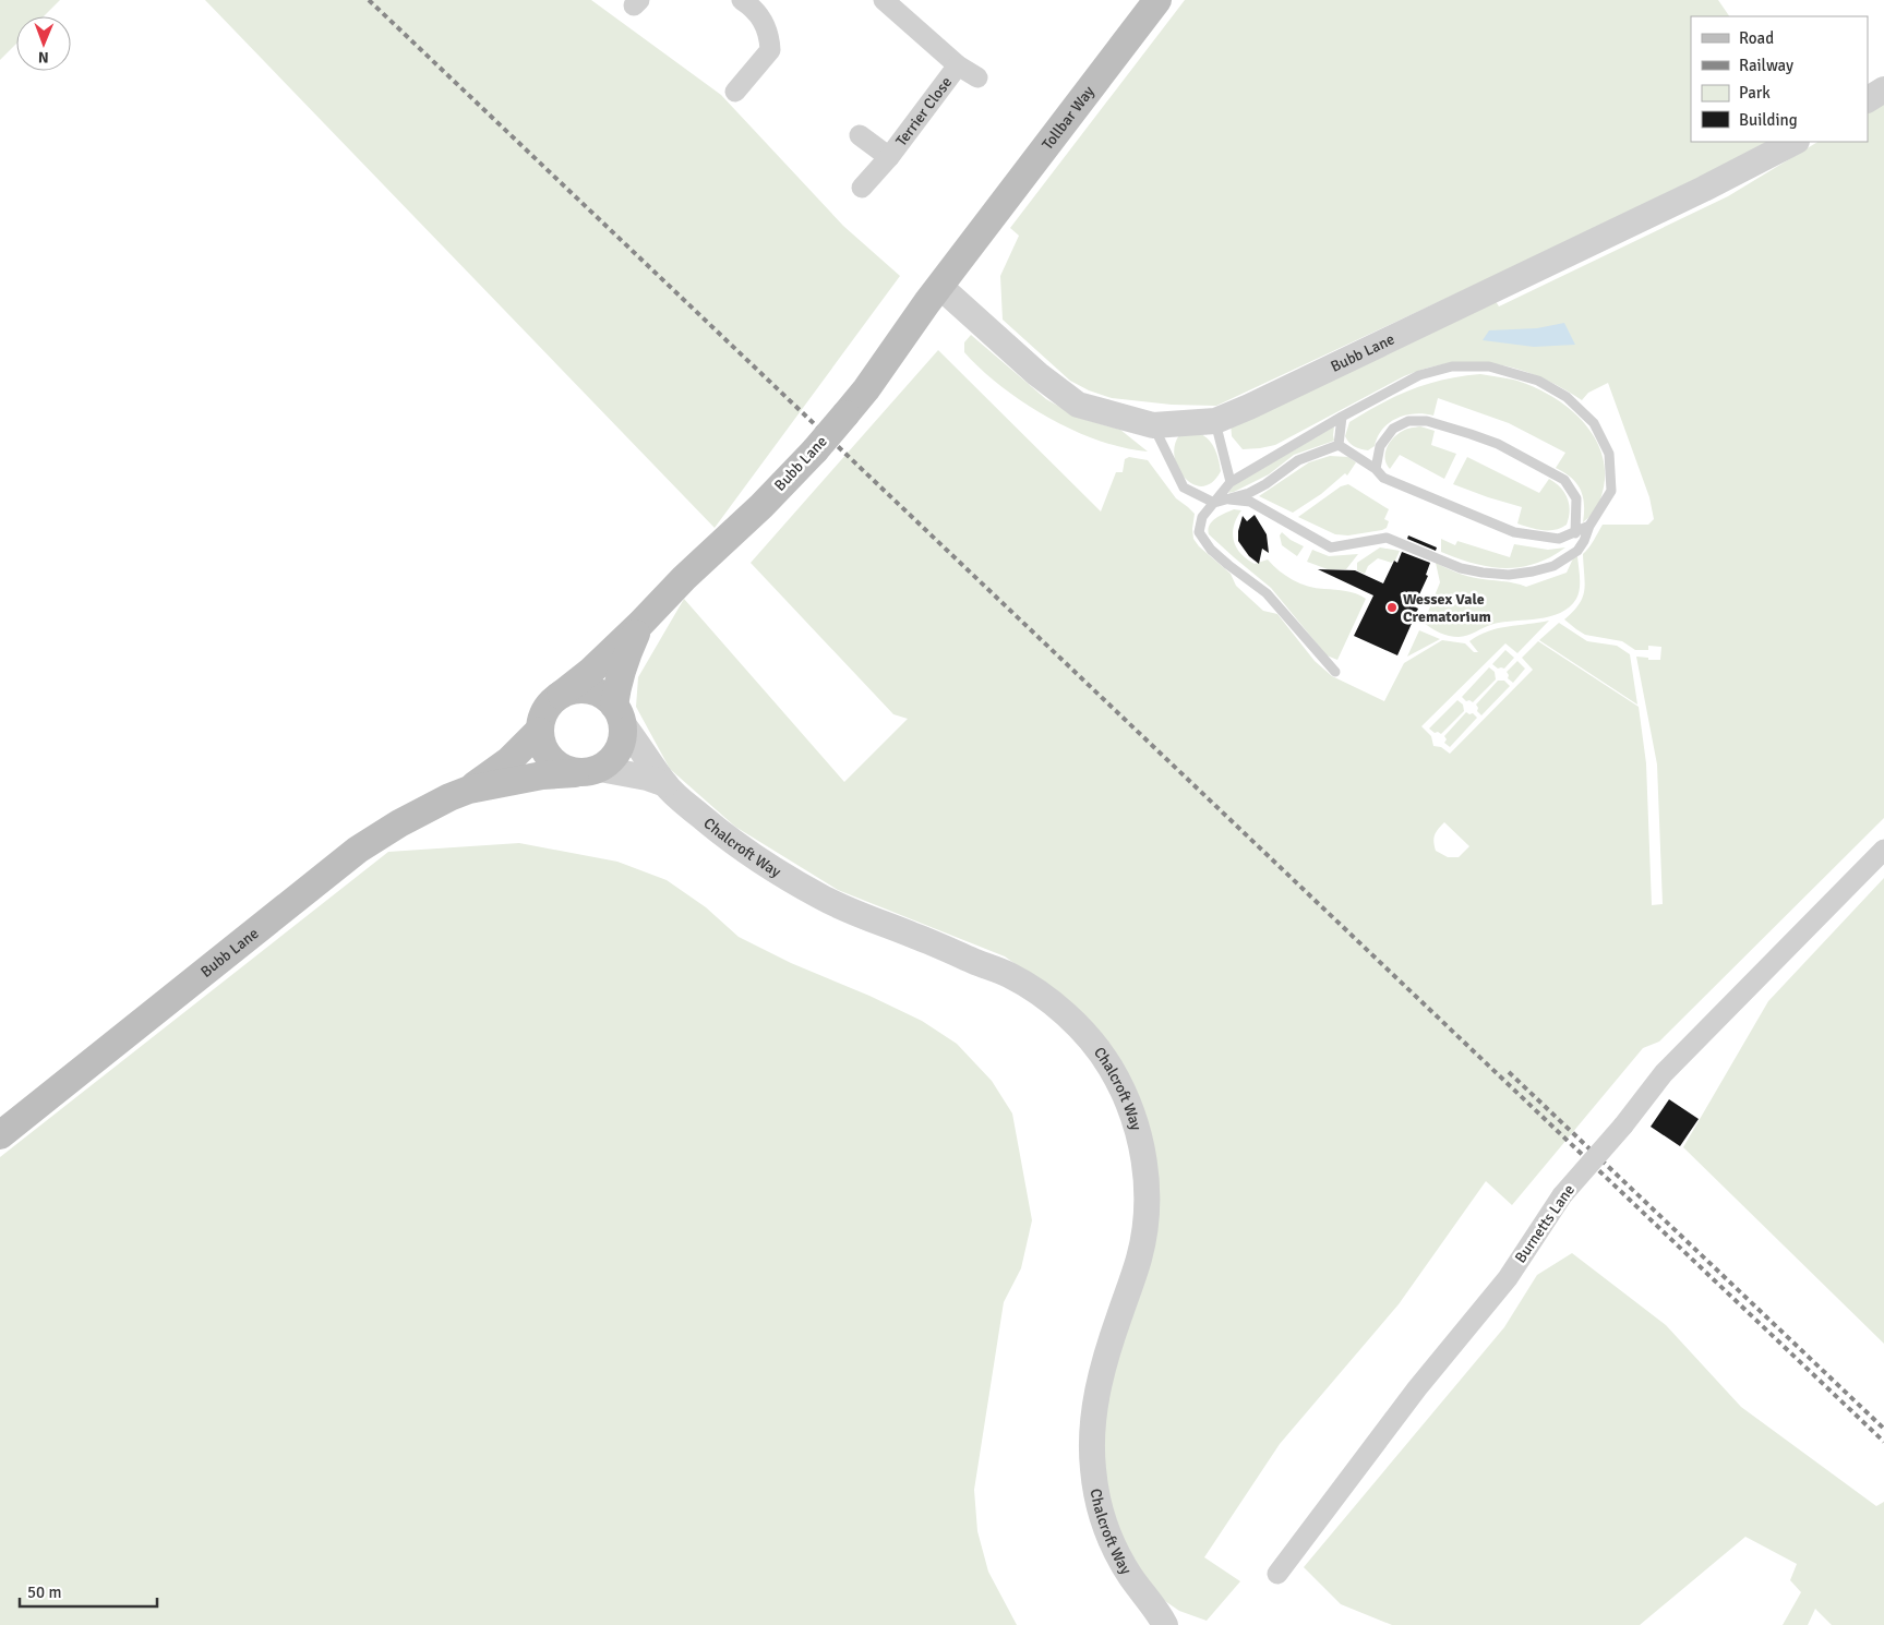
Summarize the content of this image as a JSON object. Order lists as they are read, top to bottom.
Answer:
{
  "streets": {
    "main road": ["Tollbar Way", "Bubb Lane"],
    "street": ["Terrier Close", "Chalcroft Way", "Burnetts Lane"]
  },
  "crossings": [
    ["Tollbar Way", "Bubb Lane"],
    ["Bubb Lane", "Chalcroft Way"]
  ],
  "places": ["Wessex Vale Crematorium"],
  "legend": [
    "Road",
    "Railway",
    "Park",
    "Building"
  ],
  "scale_bar": "50 m",
  "north": "bottom"
}
